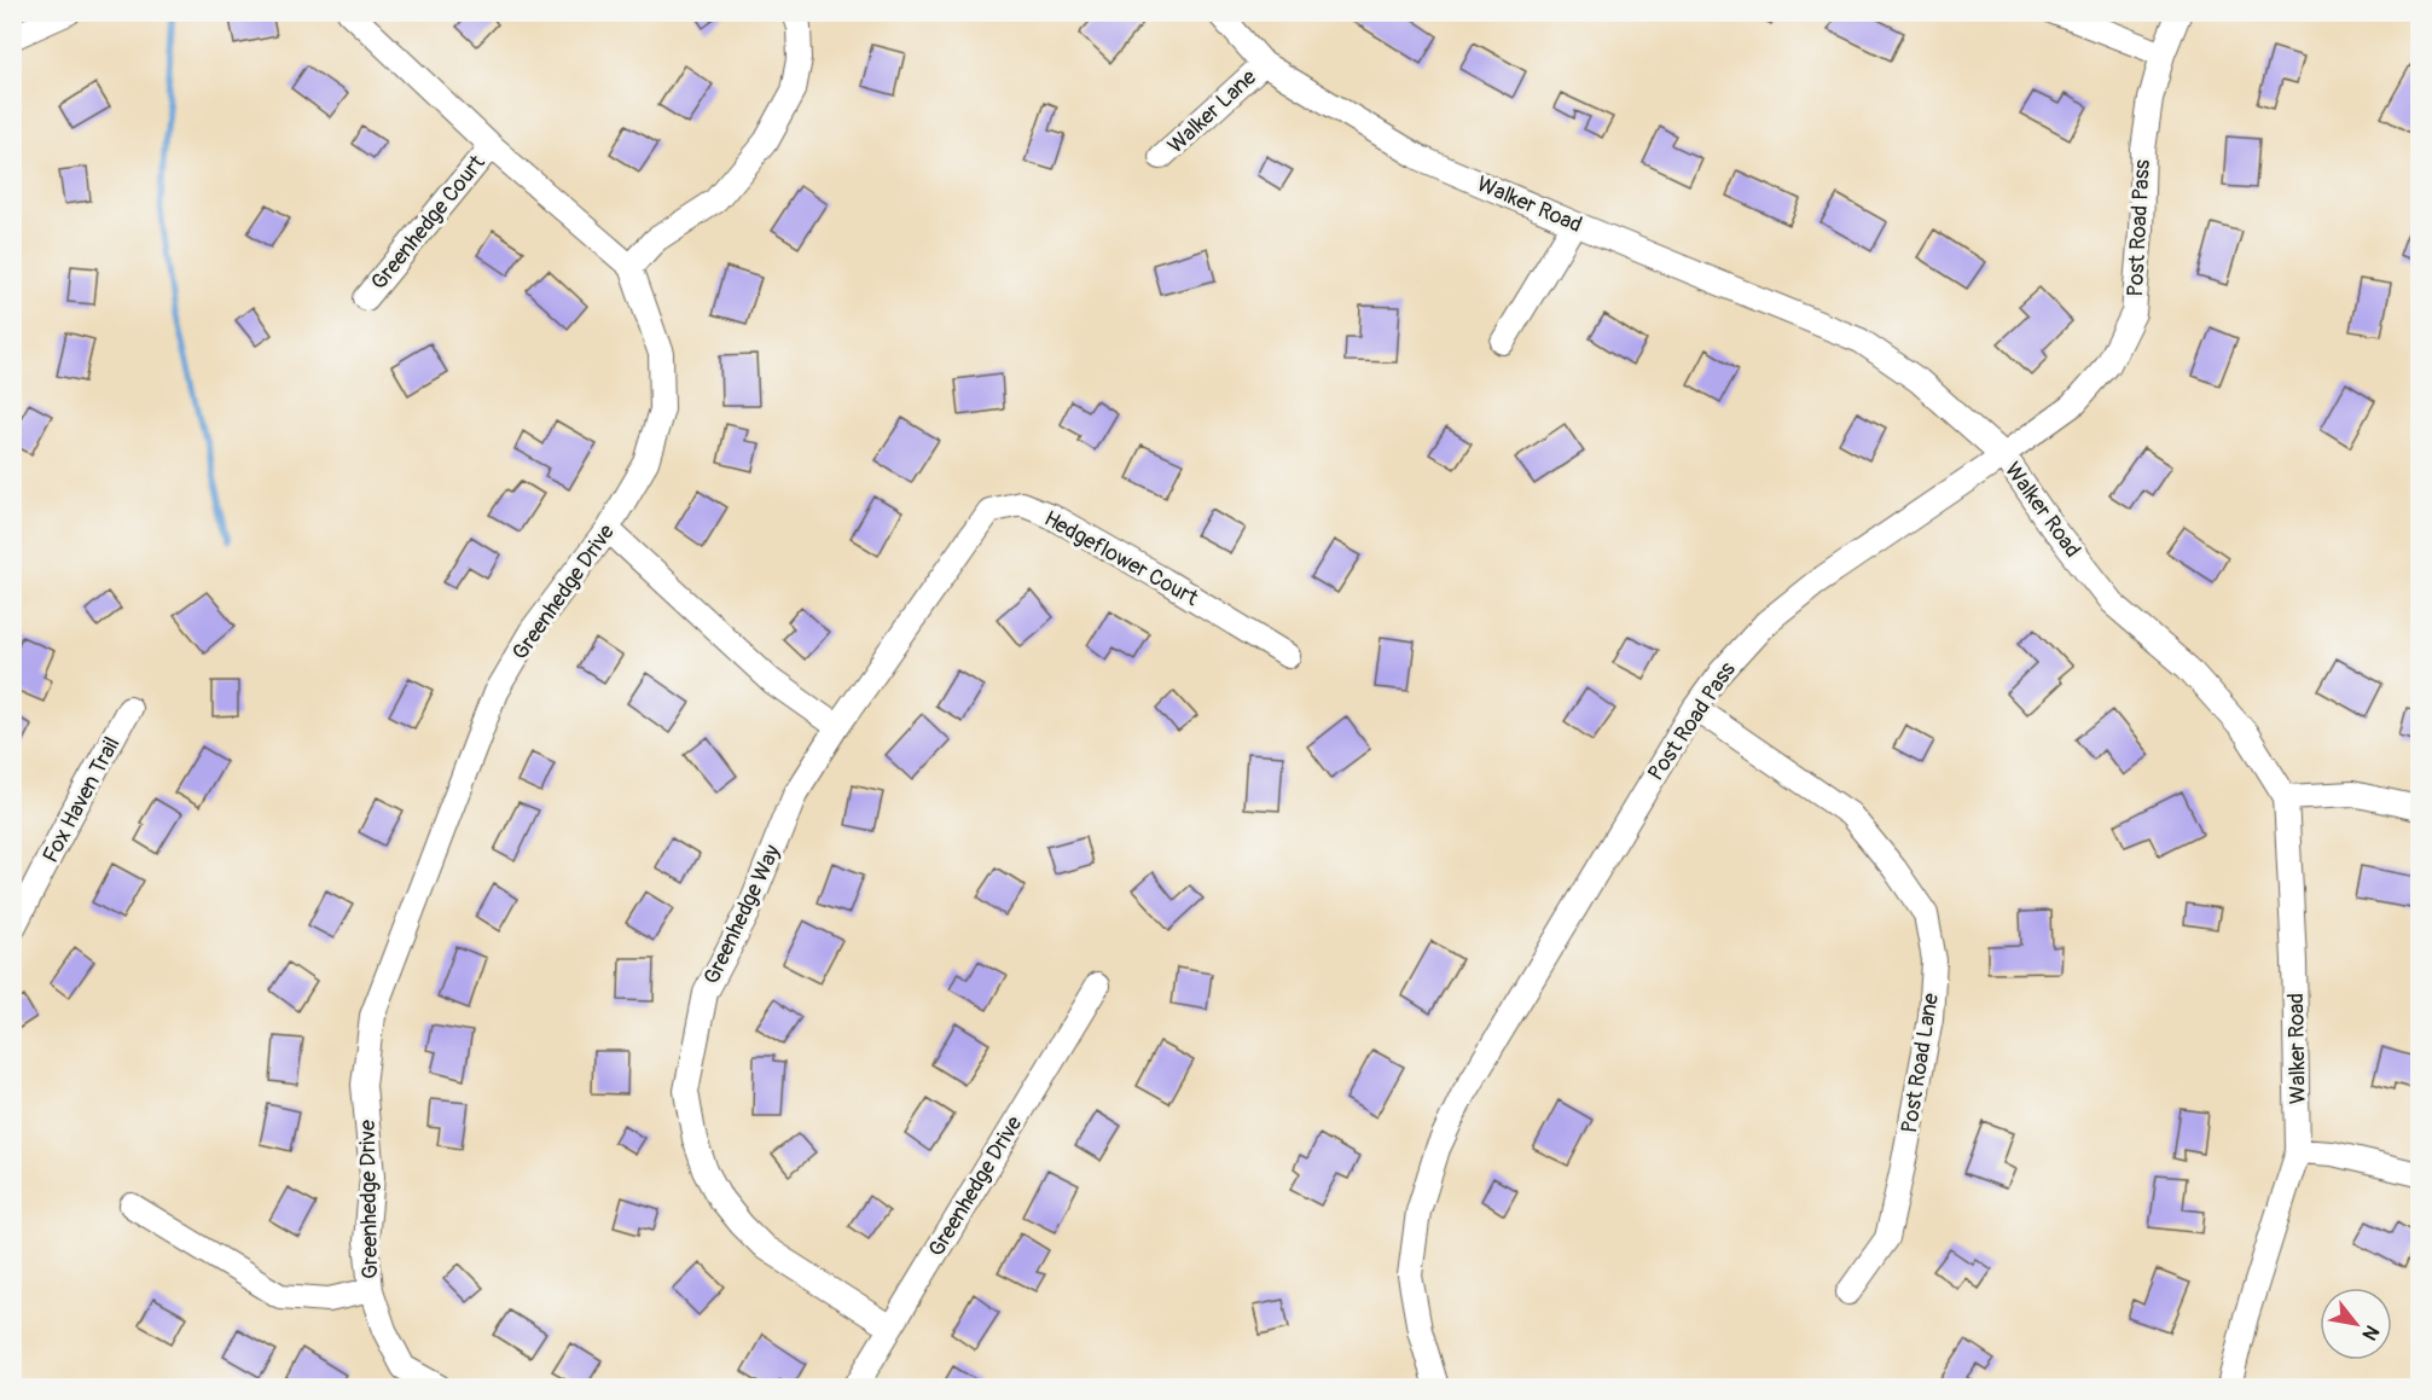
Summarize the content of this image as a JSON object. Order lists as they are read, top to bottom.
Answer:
{
  "streets": {
    "street": [
      "Walker Lane",
      "Walker Road",
      "Greenhedge Court",
      "Post Road Pass",
      "Hedgeflower Court",
      "Greenhedge Drive",
      "Fox Haven Trail",
      "Greenhedge Way",
      "Post Road Lane"
    ]
  },
  "crossings": [
    ["Walker Lane", "Walker Road"],
    ["Walker Road", "Post Road Pass"],
    ["Post Road Pass", "Post Road Lane"],
    ["Hedgeflower Court", "Greenhedge Way"],
    ["Greenhedge Drive", "Greenhedge Way"]
  ],
  "north": "bottom right"
}
